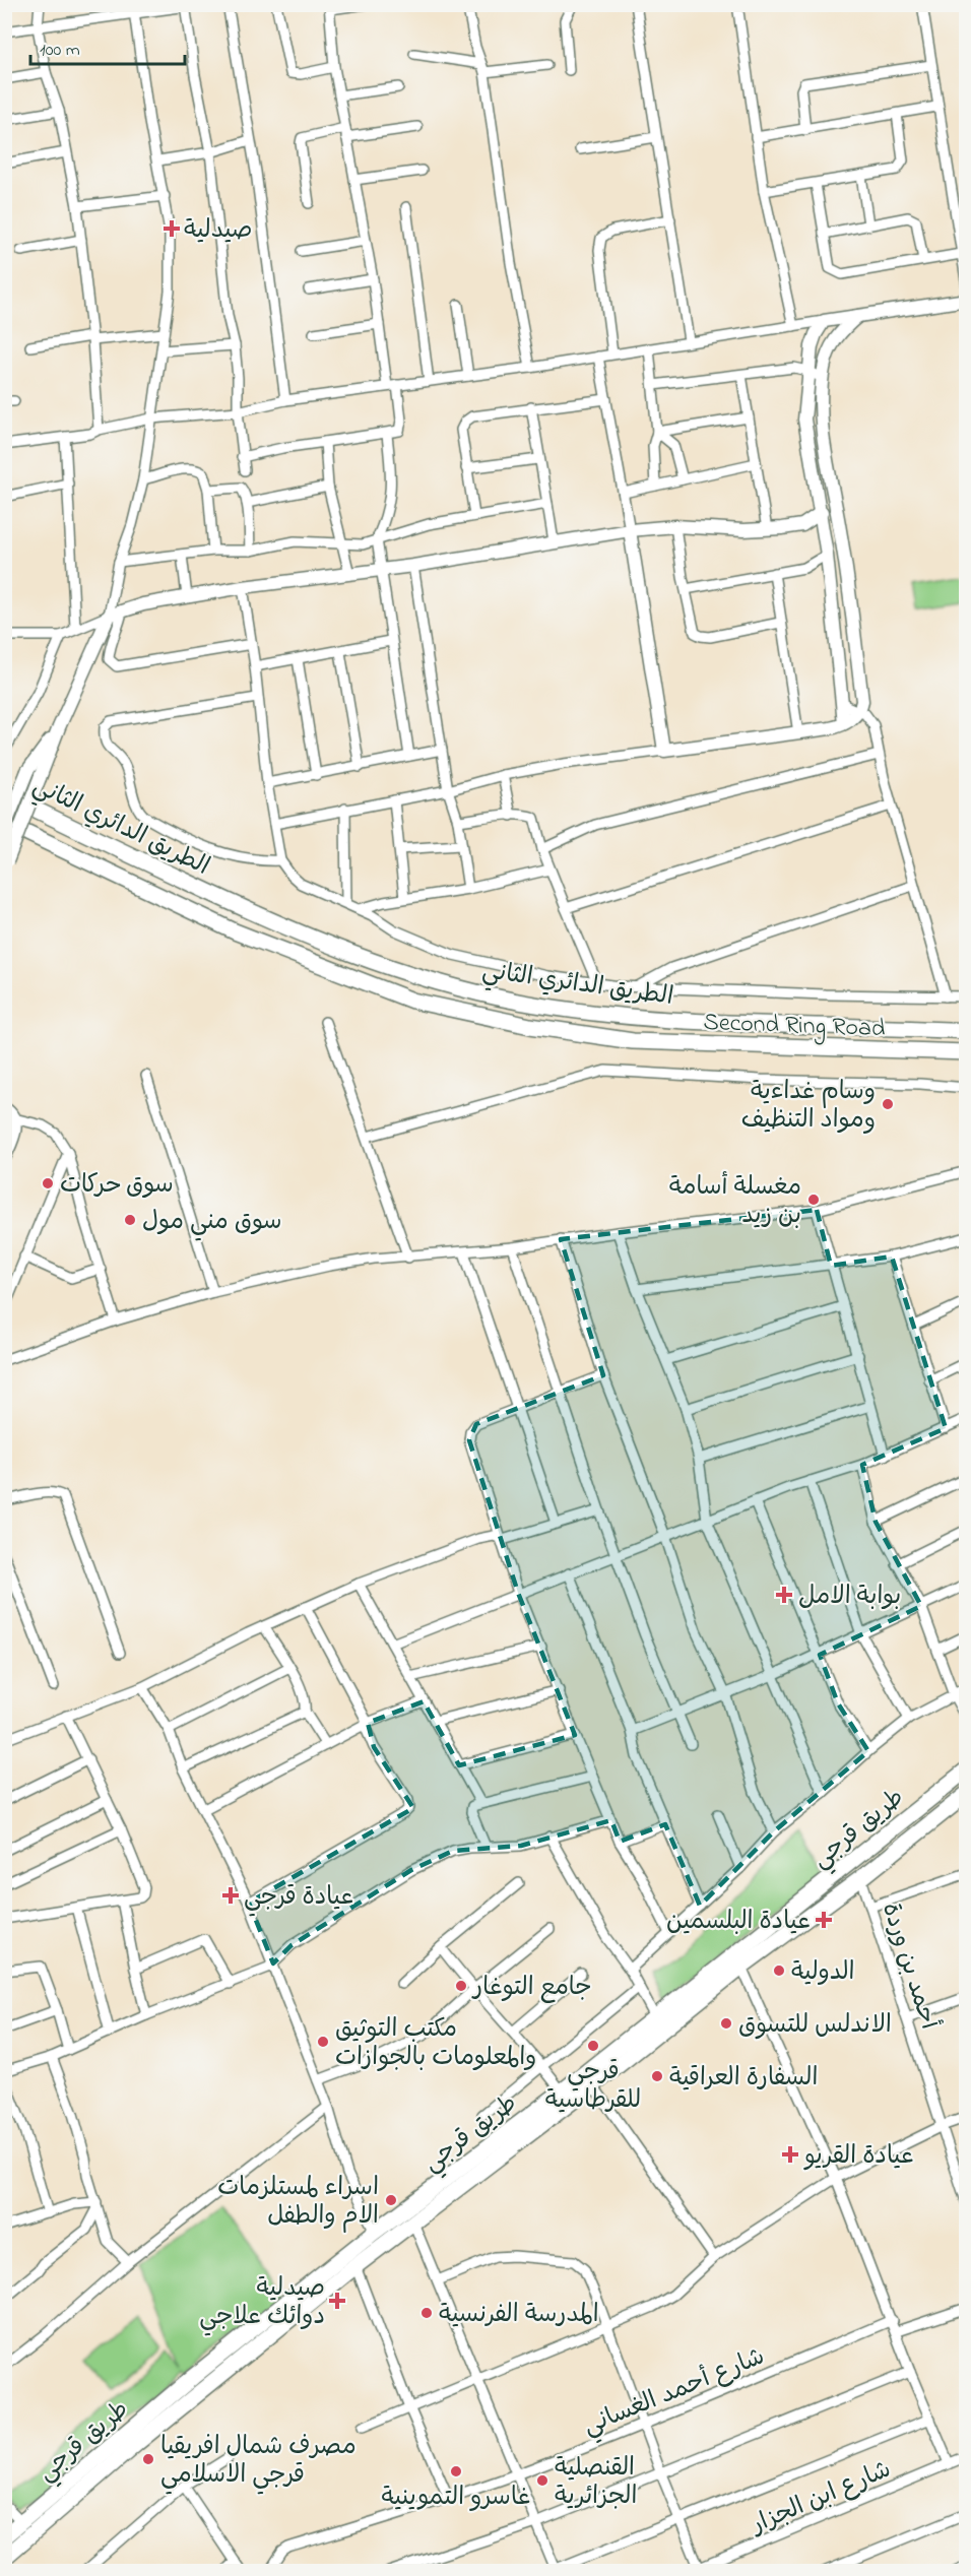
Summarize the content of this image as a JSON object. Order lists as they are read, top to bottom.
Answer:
{
  "streets": {
    "highway": ["الطريق الدائري الثاني", "Second Ring Road", "طريق قرجي"],
    "street": ["أحمد بن وردة", "شارع أحمد الغساني", "شارع ابن الجزار"]
  },
  "crossings": [
    ["الطريق الدائري الثاني", "Second Ring Road"],
    ["طريق قرجي", "أحمد بن وردة"]
  ],
  "places": {
    "health": [
      "صيدلية",
      "بوابة الامل",
      "عيادة قرجي",
      "عيادة البلسمين",
      "عيادة القريو",
      "صيدلية دوائك علاجي"
    ],
    "other": [
      "وسام غداءية ومواد التنظيف",
      "سوق حركات",
      "مغسلة أسامة بن زيد",
      "سوق مني مول",
      "الدولية",
      "جامع التوغار",
      "الاندلس للتسوق",
      "مكتب التوثيق والمعلومات بالجوازات",
      "قرجي للقرطاسية",
      "السفارة العراقية",
      "اسراء لمستلزمات الام والطفل",
      "المدرسة الفرنسية",
      "مصرف شمال افريقيا قرجي الاسلامي",
      "غاسرو التموينية",
      "القنصلية الجزائرية"
    ]
  },
  "scale_bar": "100 m"
}
